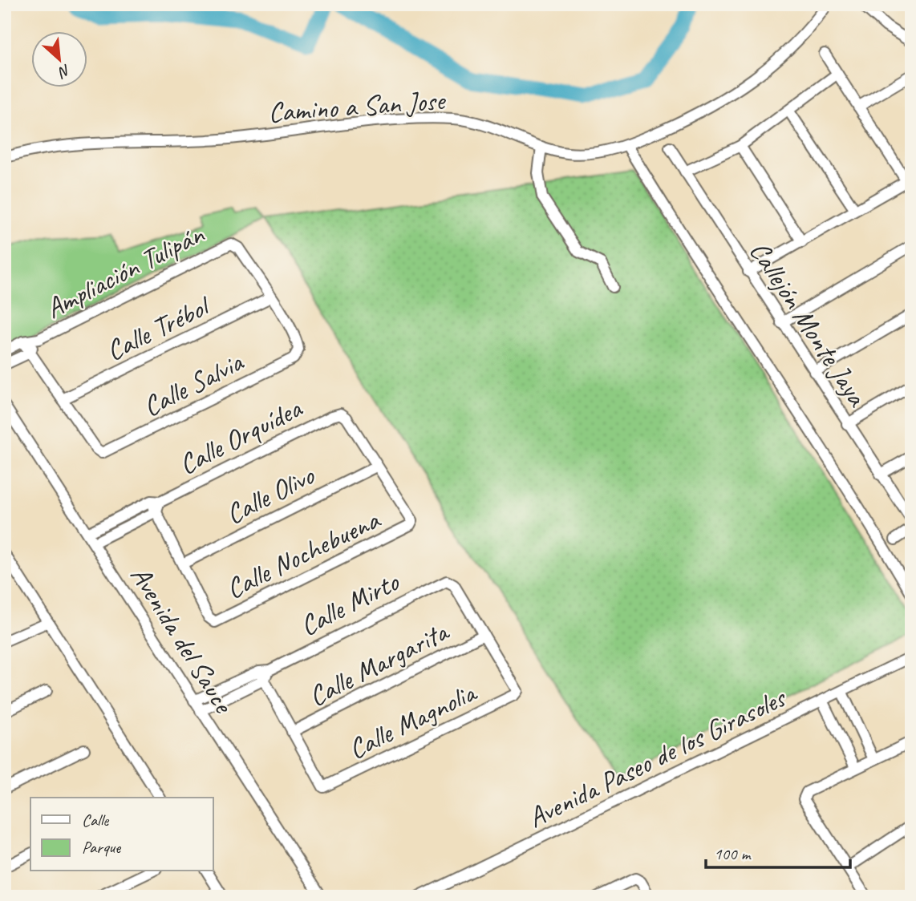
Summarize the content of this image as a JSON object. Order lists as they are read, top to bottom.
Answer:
{
  "streets": {
    "street": [
      "Camino a San Jose",
      "Ampliación Tulipán",
      "Callejón Monte Jaya",
      "Calle Trébol",
      "Calle Salvia",
      "Calle Orquídea",
      "Calle Olivo",
      "Calle Nochebuena",
      "Calle Mirto",
      "Avenida del Sauce",
      "Calle Margarita",
      "Calle Magnolia",
      "Avenida Paseo de los Girasoles"
    ]
  },
  "crossings": [
    ["Ampliación Tulipán", "Calle Trébol"],
    ["Ampliación Tulipán", "Calle Salvia"],
    ["Calle Trébol", "Calle Salvia"],
    ["Calle Orquídea", "Calle Olivo"],
    ["Calle Orquídea", "Calle Nochebuena"],
    ["Calle Orquídea", "Avenida del Sauce"],
    ["Calle Olivo", "Calle Nochebuena"],
    ["Calle Mirto", "Avenida del Sauce"],
    ["Calle Mirto", "Calle Margarita"],
    ["Calle Mirto", "Calle Magnolia"],
    ["Calle Margarita", "Calle Magnolia"]
  ],
  "legend": ["Calle", "Parque"],
  "scale_bar": "100 m",
  "north": "bottom right"
}
